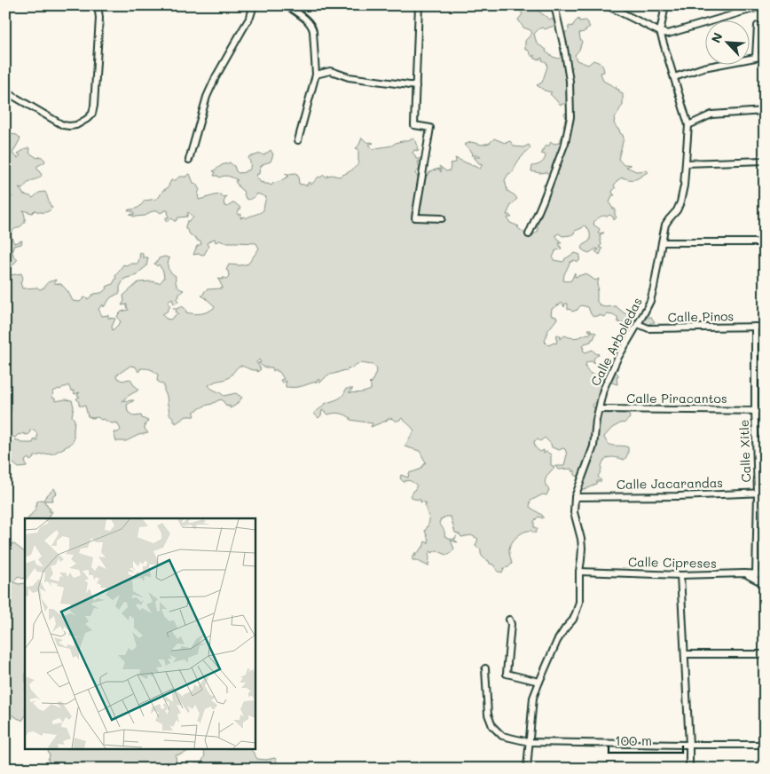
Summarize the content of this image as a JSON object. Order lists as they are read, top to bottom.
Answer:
{
  "streets": {
    "street": [
      "Calle Pinos",
      "Calle Arboledas",
      "Calle Piracantos",
      "Calle Xitle",
      "Calle Jacarandas",
      "Calle Cipreses"
    ]
  },
  "crossings": [
    ["Calle Pinos", "Calle Arboledas"],
    ["Calle Pinos", "Calle Xitle"],
    ["Calle Arboledas", "Calle Piracantos"],
    ["Calle Arboledas", "Calle Jacarandas"],
    ["Calle Arboledas", "Calle Cipreses"],
    ["Calle Piracantos", "Calle Xitle"],
    ["Calle Xitle", "Calle Jacarandas"],
    ["Calle Xitle", "Calle Cipreses"]
  ],
  "scale_bar": "100 m",
  "north": "top left"
}
